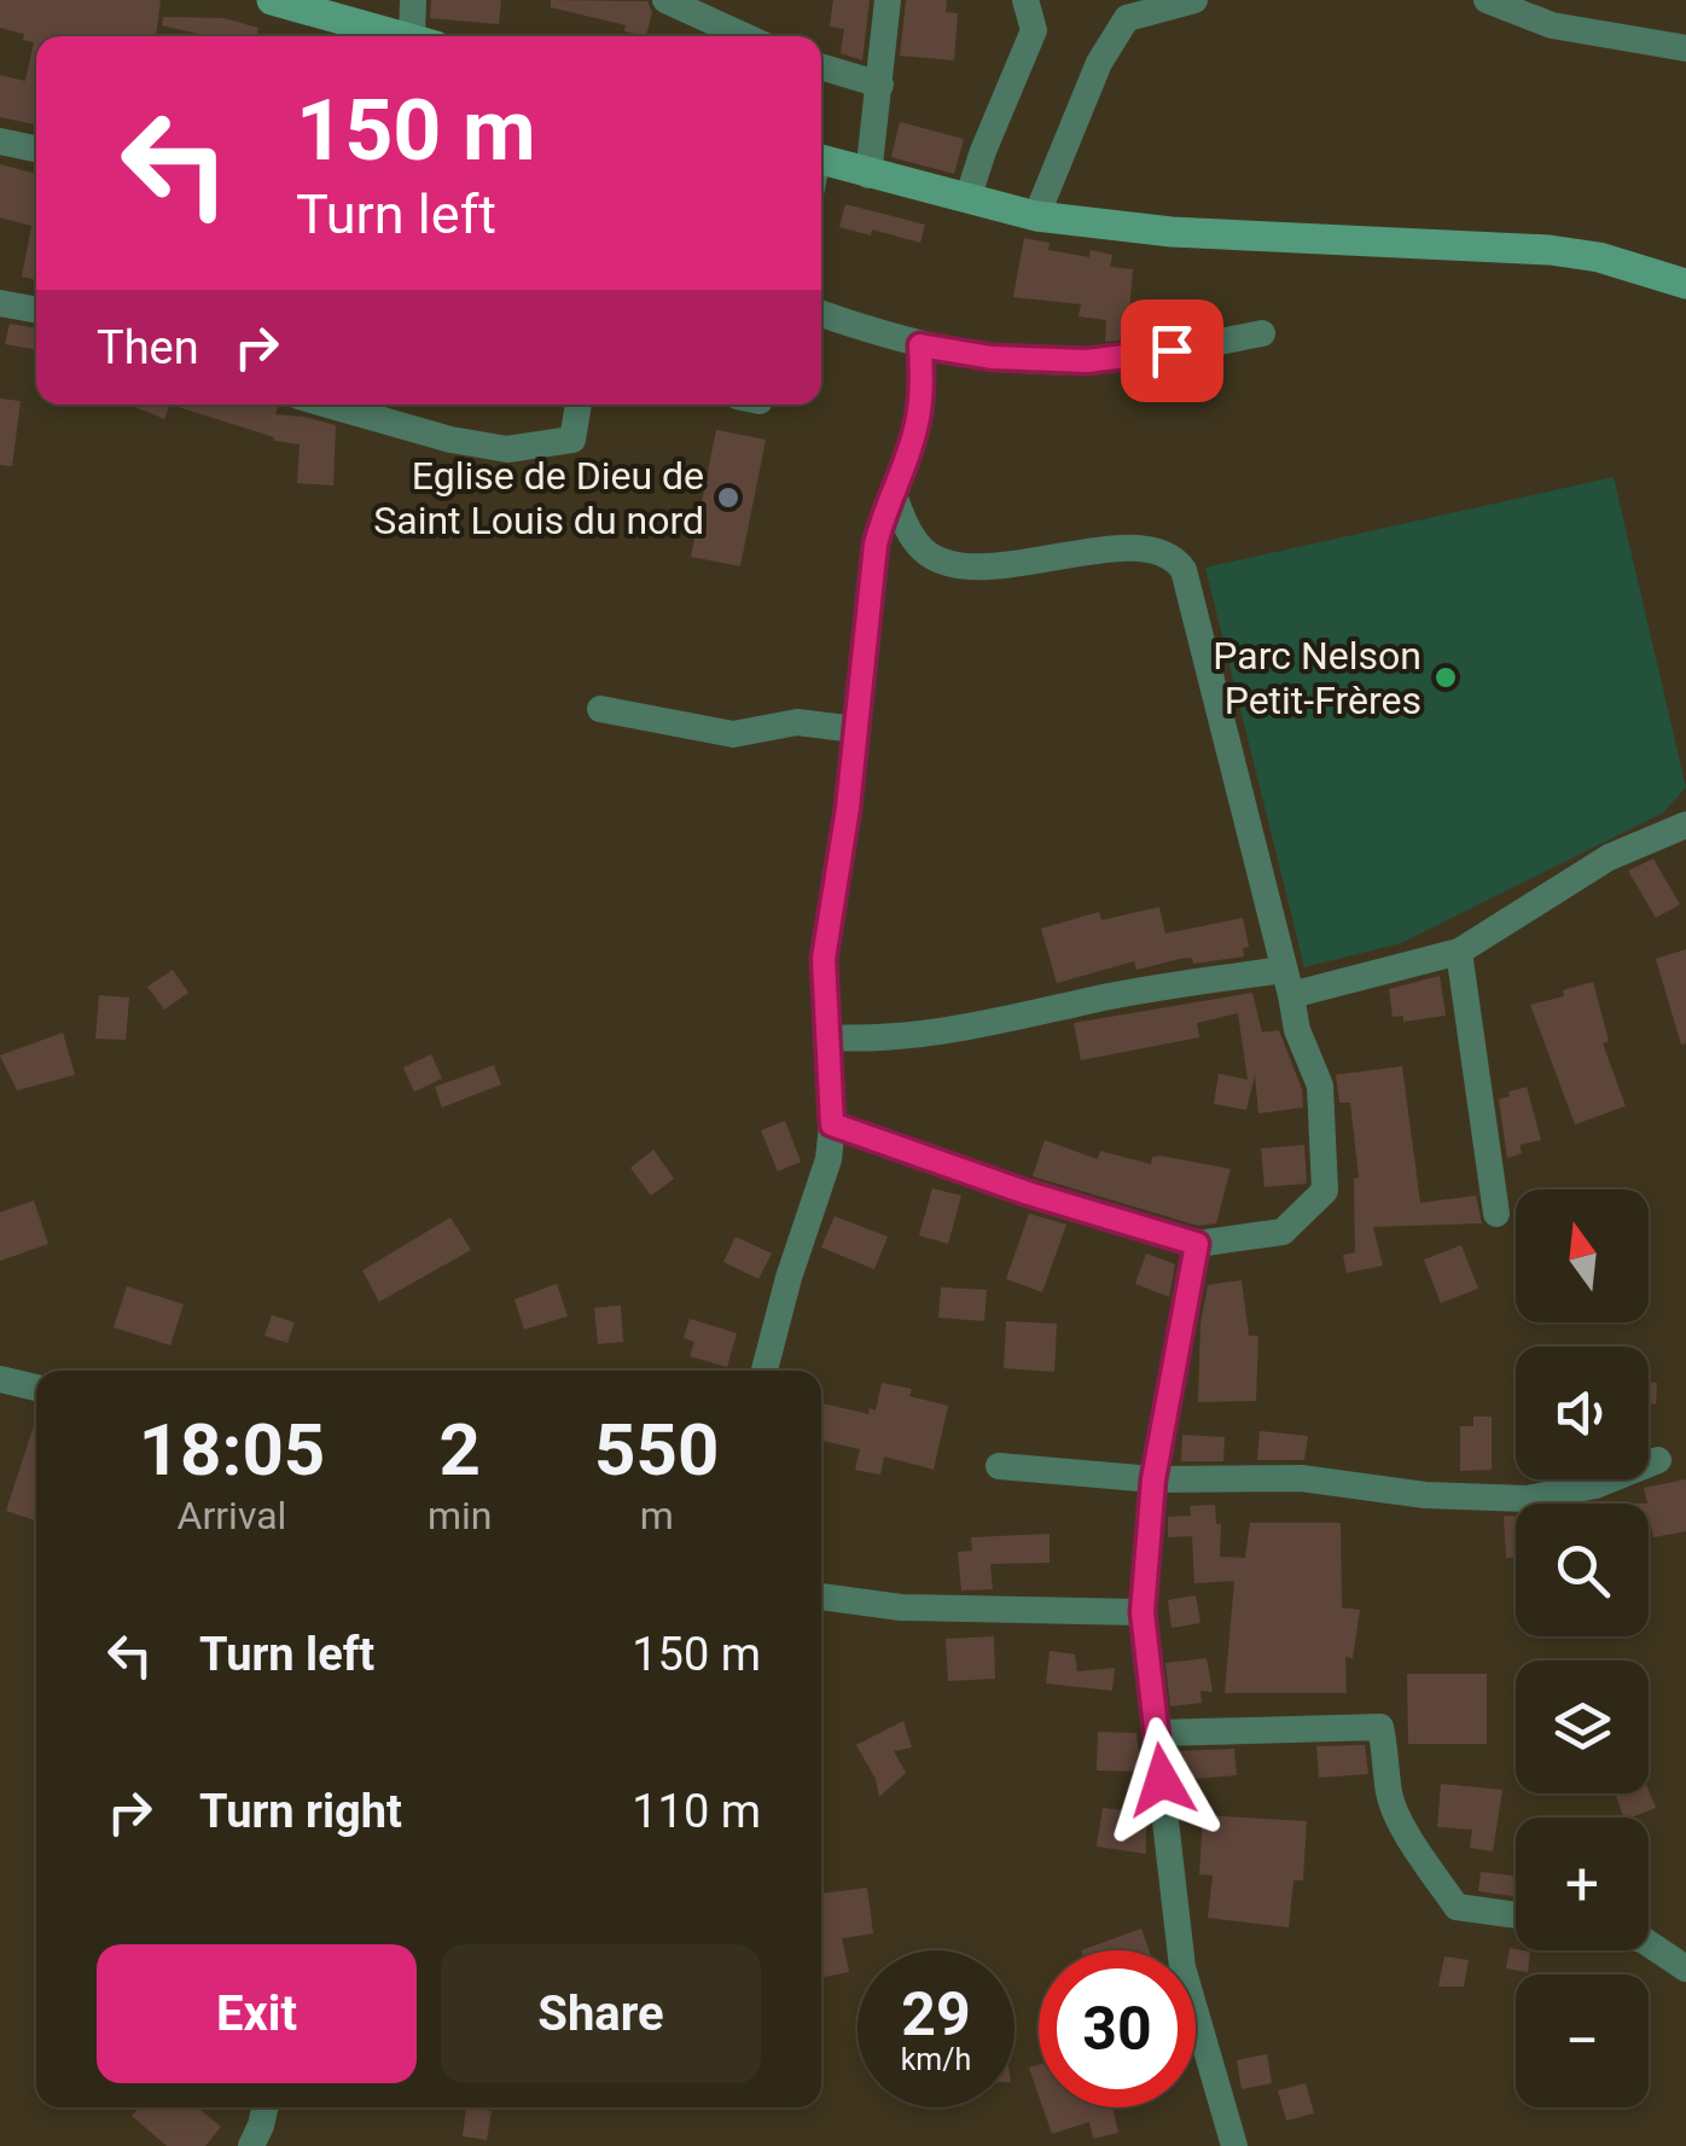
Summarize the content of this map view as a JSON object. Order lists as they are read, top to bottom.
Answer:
{
  "places": ["Eglise de Dieu de Saint Louis du nord", "Parc Nelson Petit-Frères"],
  "north": "top",
  "page": {
    "turn": ["150 m", "Turn left"],
    "then": "Then",
    "map_buttons": ["+", "−"],
    "eta": [
      "18:05",
      "Arrival",
      "2",
      "min",
      "550",
      "m"
    ],
    "list": [
      {
        "name": "Turn left",
        "value": "150 m"
      },
      {
        "name": "Turn right",
        "value": "110 m"
      }
    ],
    "buttons": ["Exit", "Share"],
    "speed": "29 km/h",
    "limit": "30"
  }
}
